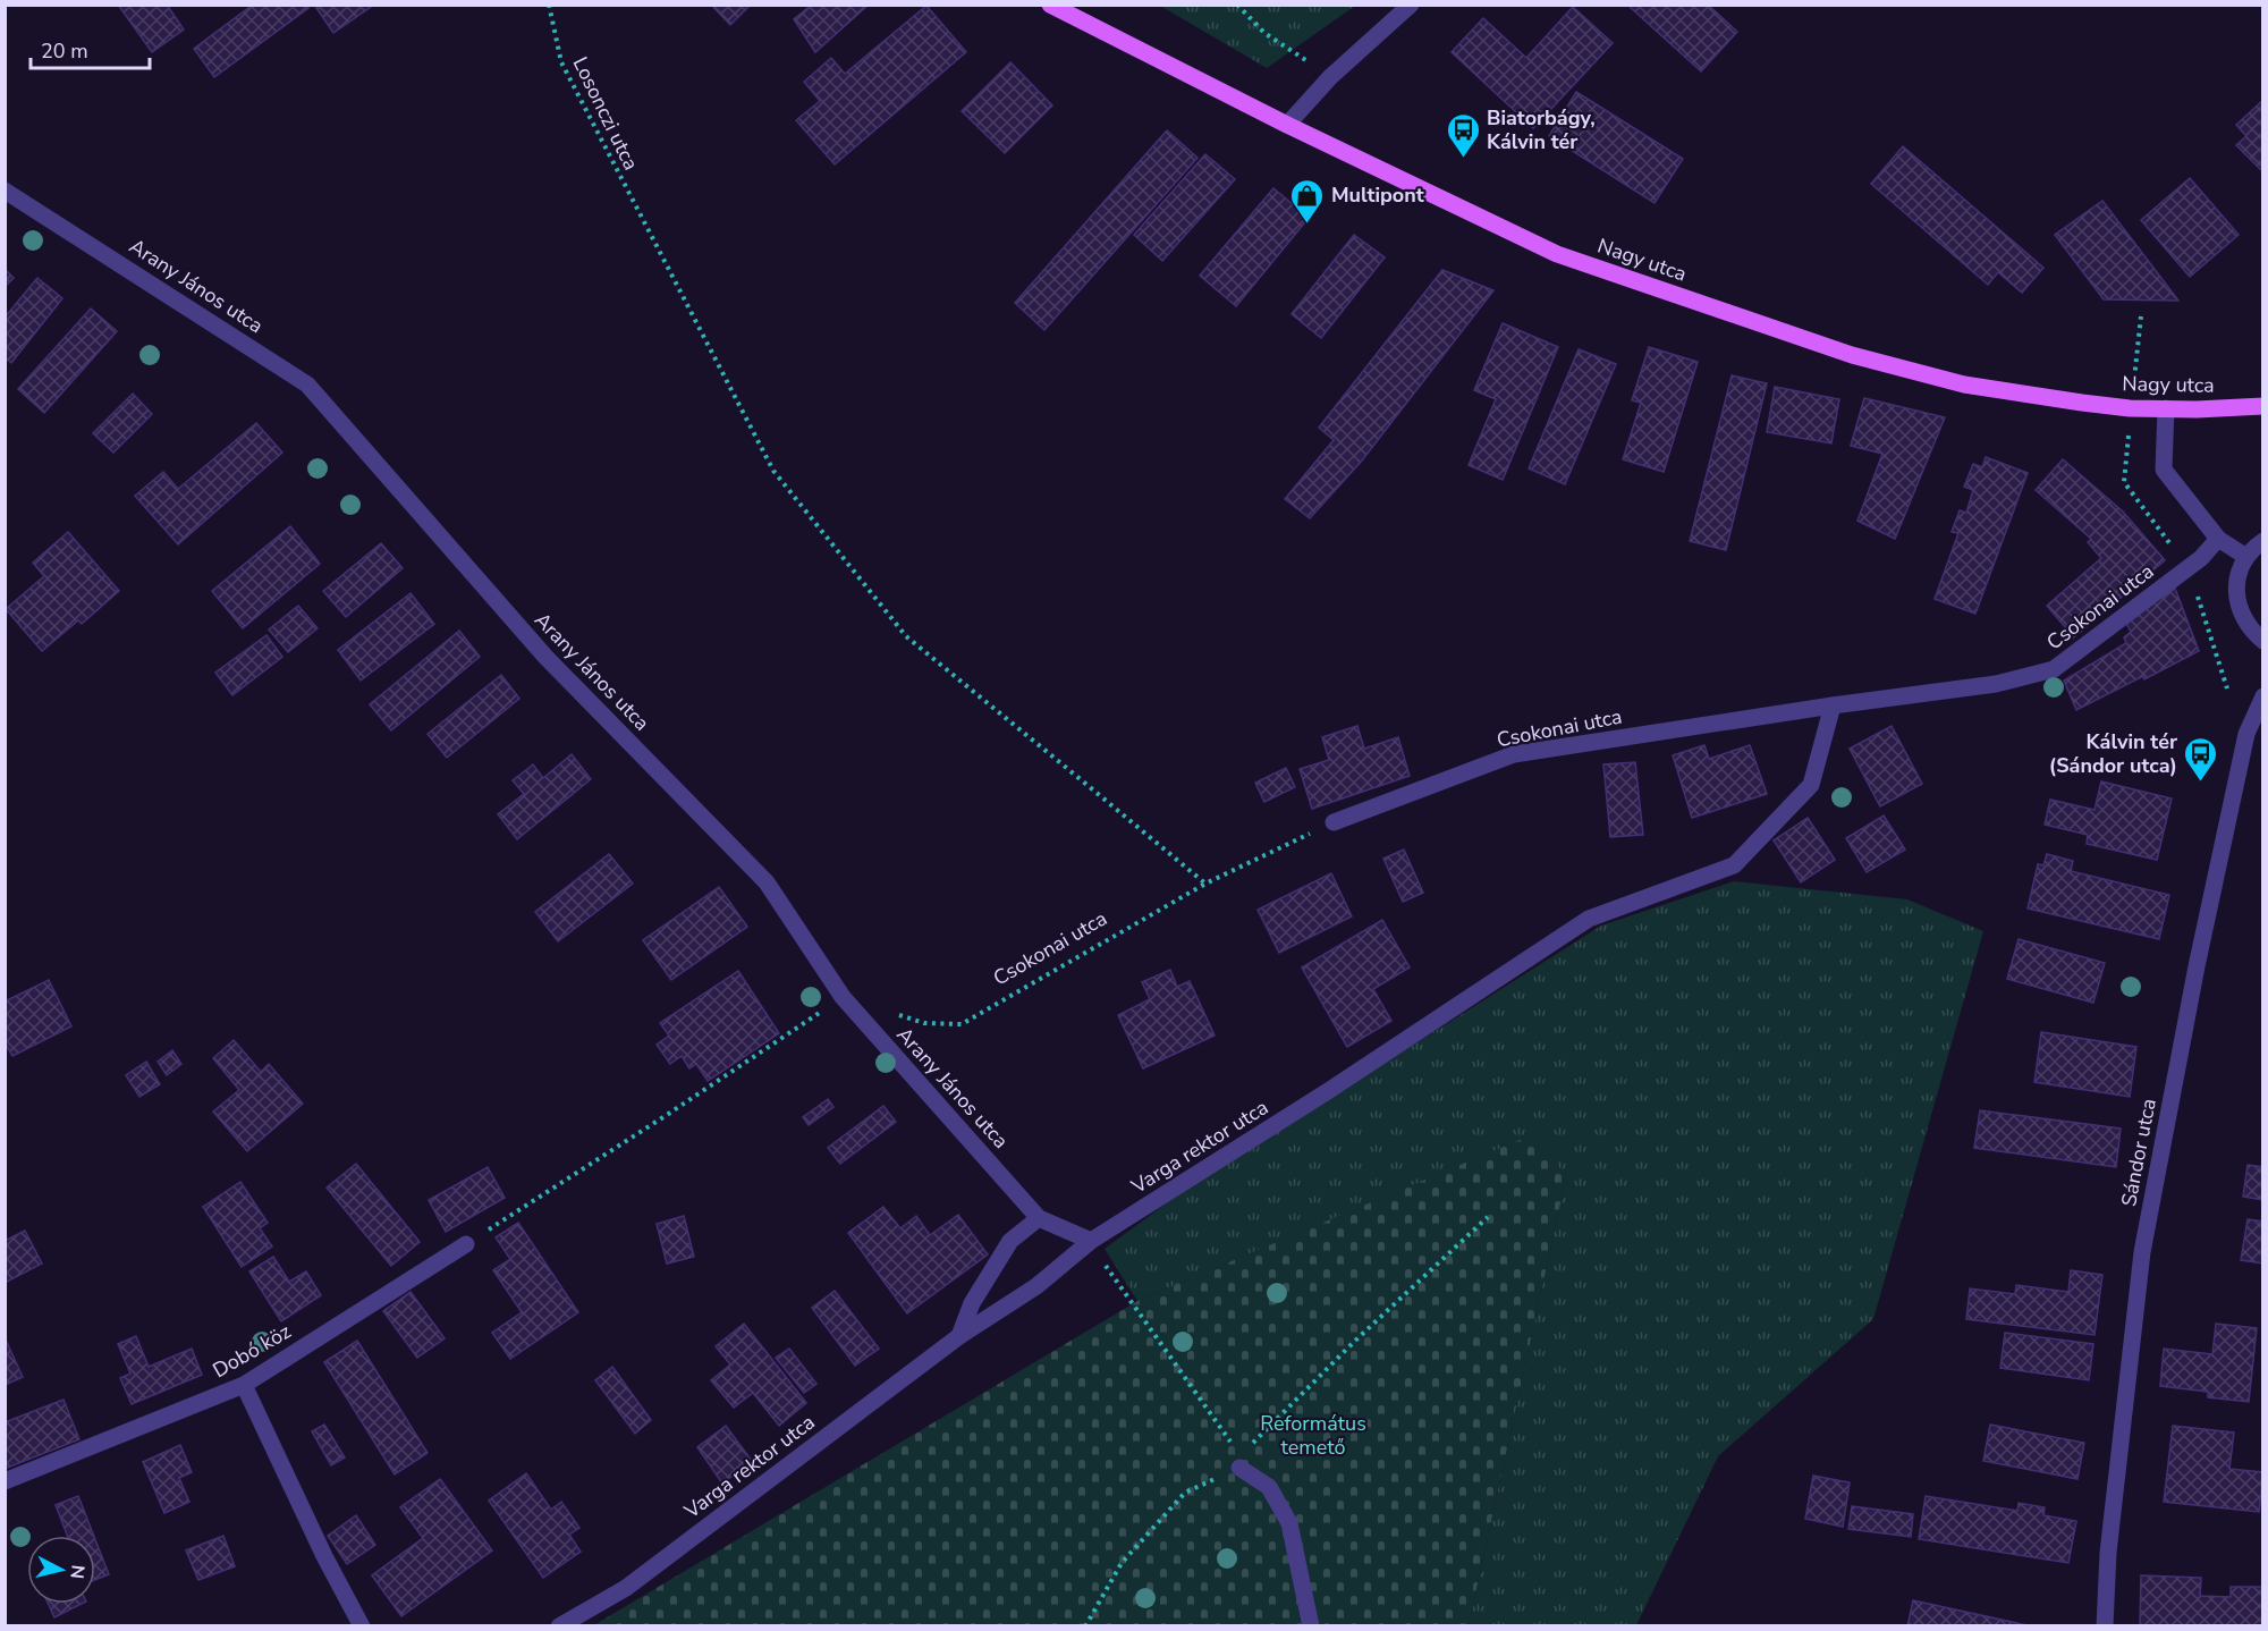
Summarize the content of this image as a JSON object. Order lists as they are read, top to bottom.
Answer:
{
  "streets": {
    "main road": ["Nagy utca"],
    "street": [
      "Arany János utca",
      "Csokonai utca",
      "Varga rektor utca",
      "Sándor utca",
      "Dobó köz"
    ],
    "path": ["Losonczi utca"]
  },
  "crossings": [
    ["Losonczi utca", "Csokonai utca"],
    ["Arany János utca", "Varga rektor utca"],
    ["Csokonai utca", "Varga rektor utca"]
  ],
  "parks": ["Református temető"],
  "places": {
    "bus stop": ["Biatorbágy, Kálvin tér", "Kálvin tér (Sándor utca)"],
    "shop": ["Multipont"]
  },
  "scale_bar": "20 m",
  "north": "right"
}
